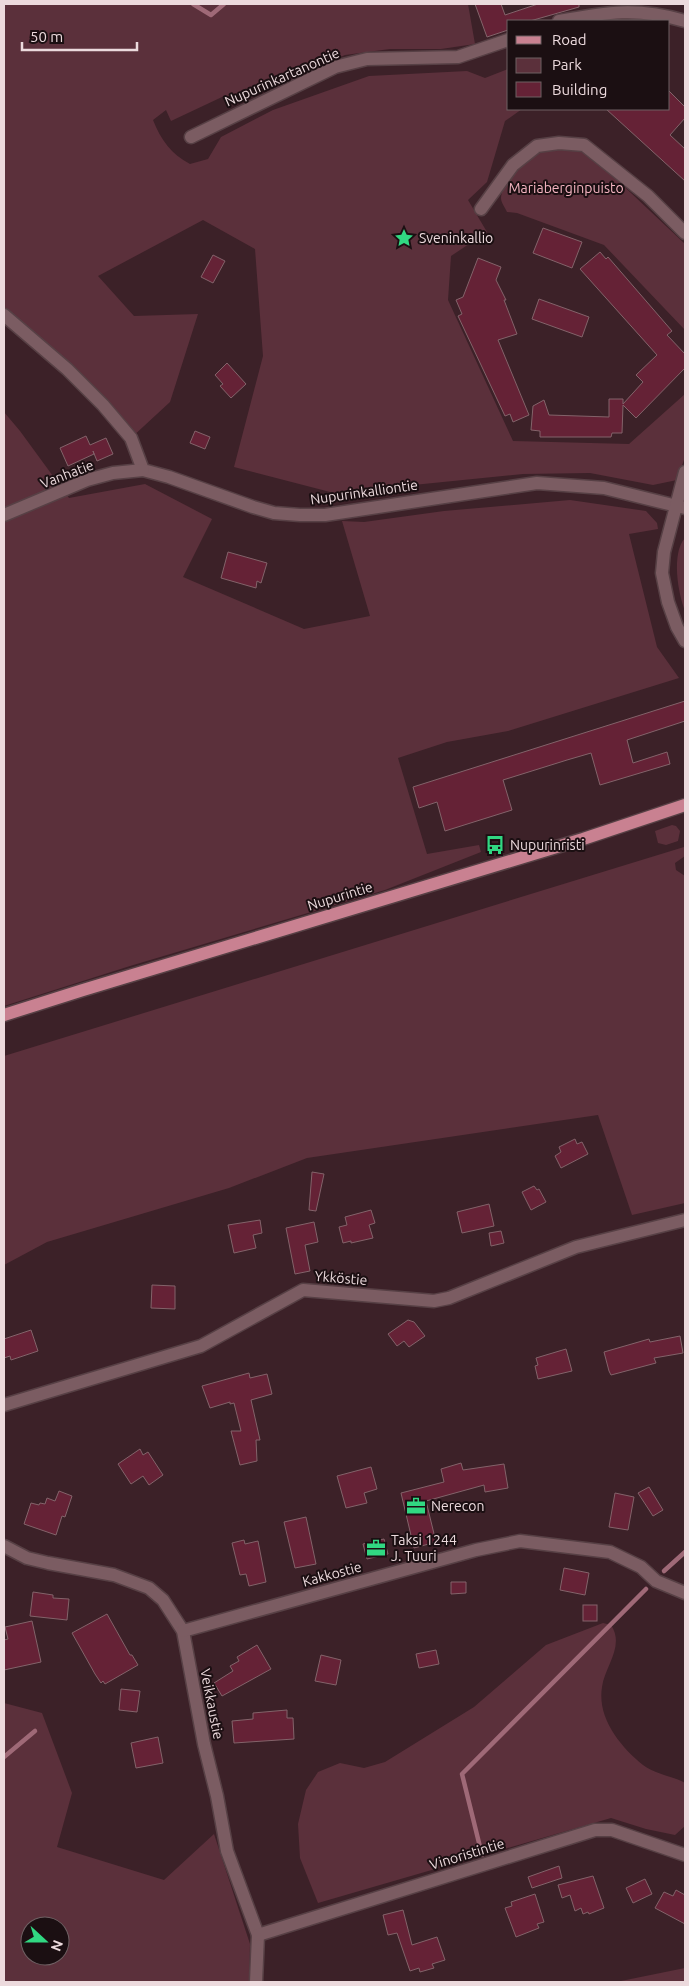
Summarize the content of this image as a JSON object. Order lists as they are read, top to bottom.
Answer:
{
  "streets": {
    "main road": ["Nupurintie"],
    "street": [
      "Nupurinkartanontie",
      "Vanhatie",
      "Nupurinkalliontie",
      "Ykköstie",
      "Kakkostie",
      "Veikkaustie",
      "Vinoristintie"
    ]
  },
  "crossings": [
    ["Vanhatie", "Nupurinkalliontie"],
    ["Kakkostie", "Veikkaustie"],
    ["Veikkaustie", "Vinoristintie"]
  ],
  "parks": ["Mariaberginpuisto"],
  "places": {
    "place": ["Sveninkallio"],
    "bus stop": ["Nupurinristi"],
    "office": ["Nerecon", "Taksi 1244 J. Tuuri"]
  },
  "legend": ["Road", "Park", "Building"],
  "scale_bar": "50 m",
  "north": "right"
}
